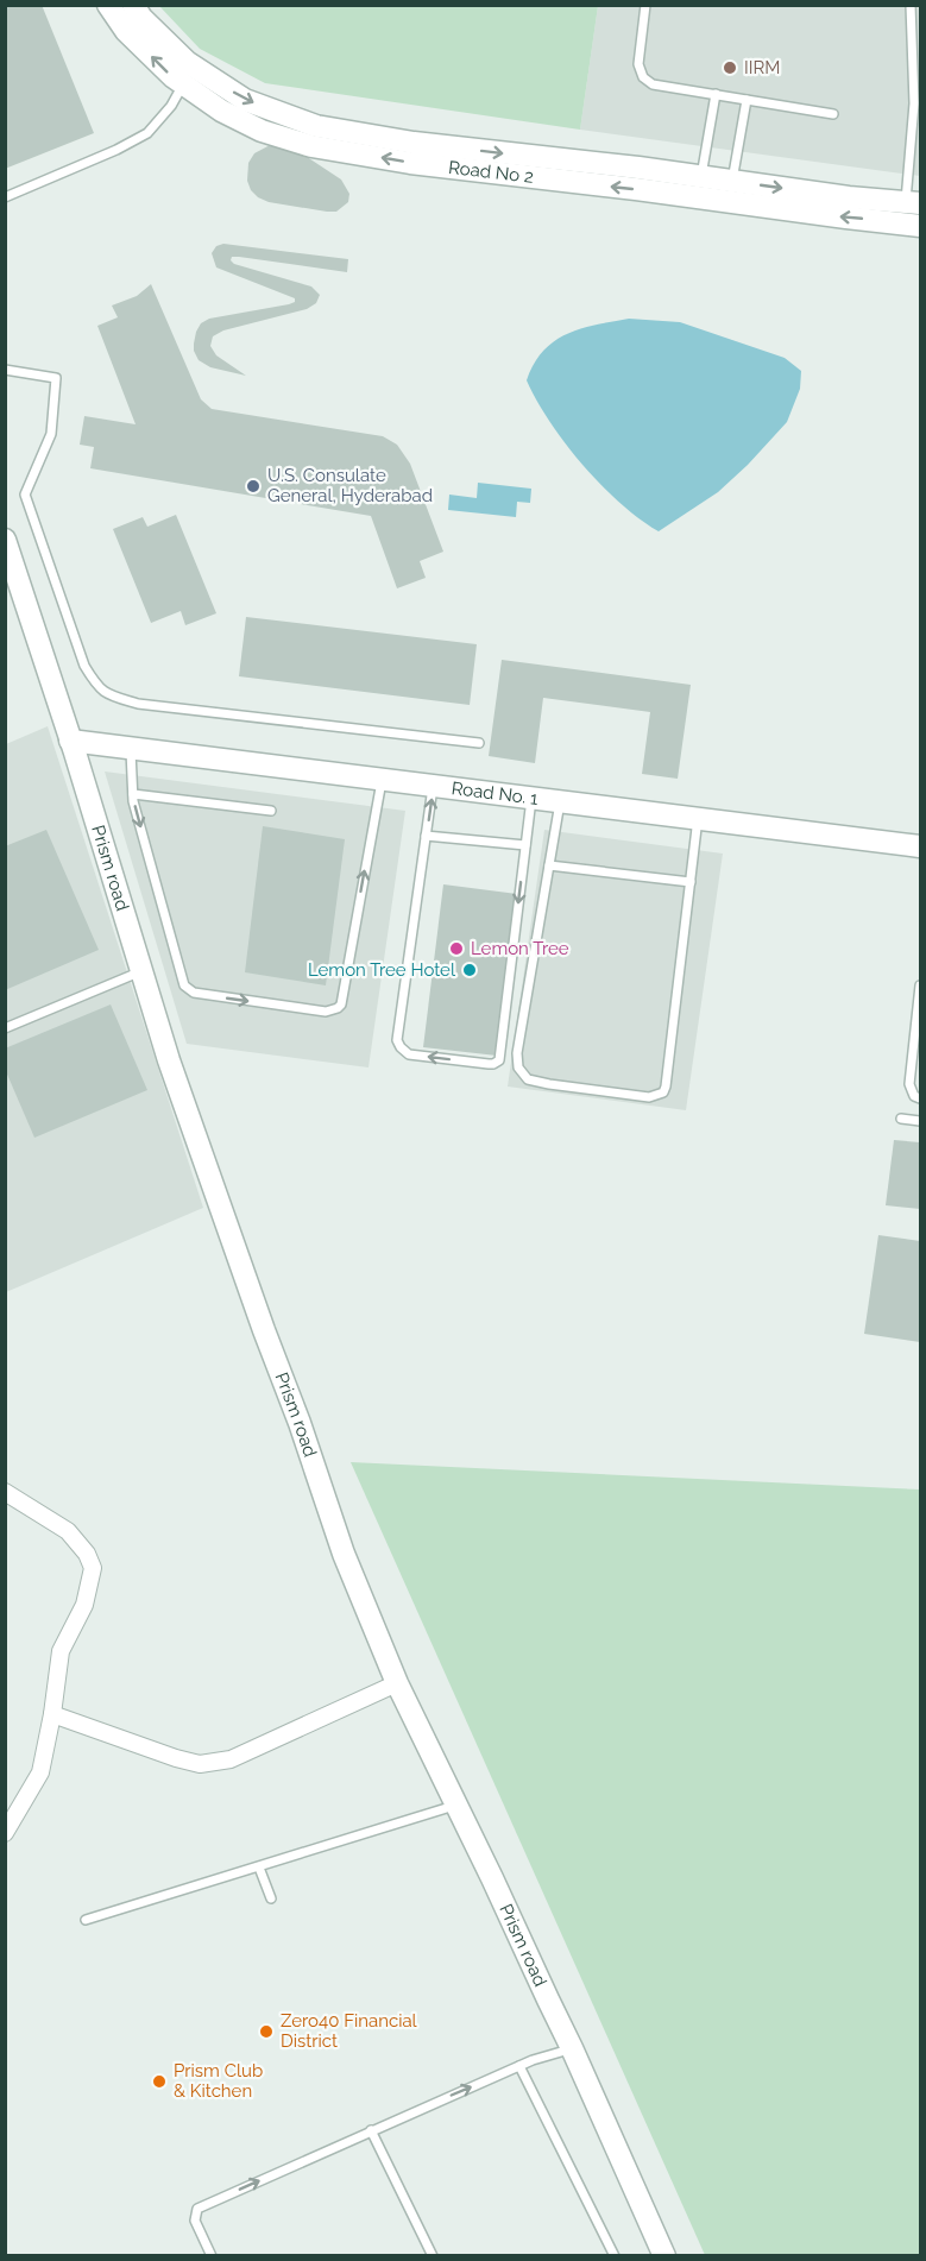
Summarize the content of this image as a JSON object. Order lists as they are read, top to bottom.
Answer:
{
  "streets": {
    "street": ["Road No 2", "Road No. 1", "Prism road"]
  },
  "crossings": [
    ["Road No. 1", "Prism road"]
  ],
  "places": [
    "IIRM",
    "U.S. Consulate General, Hyderabad",
    "Lemon Tree",
    "Lemon Tree Hotel",
    "Zero40 Financial District",
    "Prism Club & Kitchen"
  ]
}
